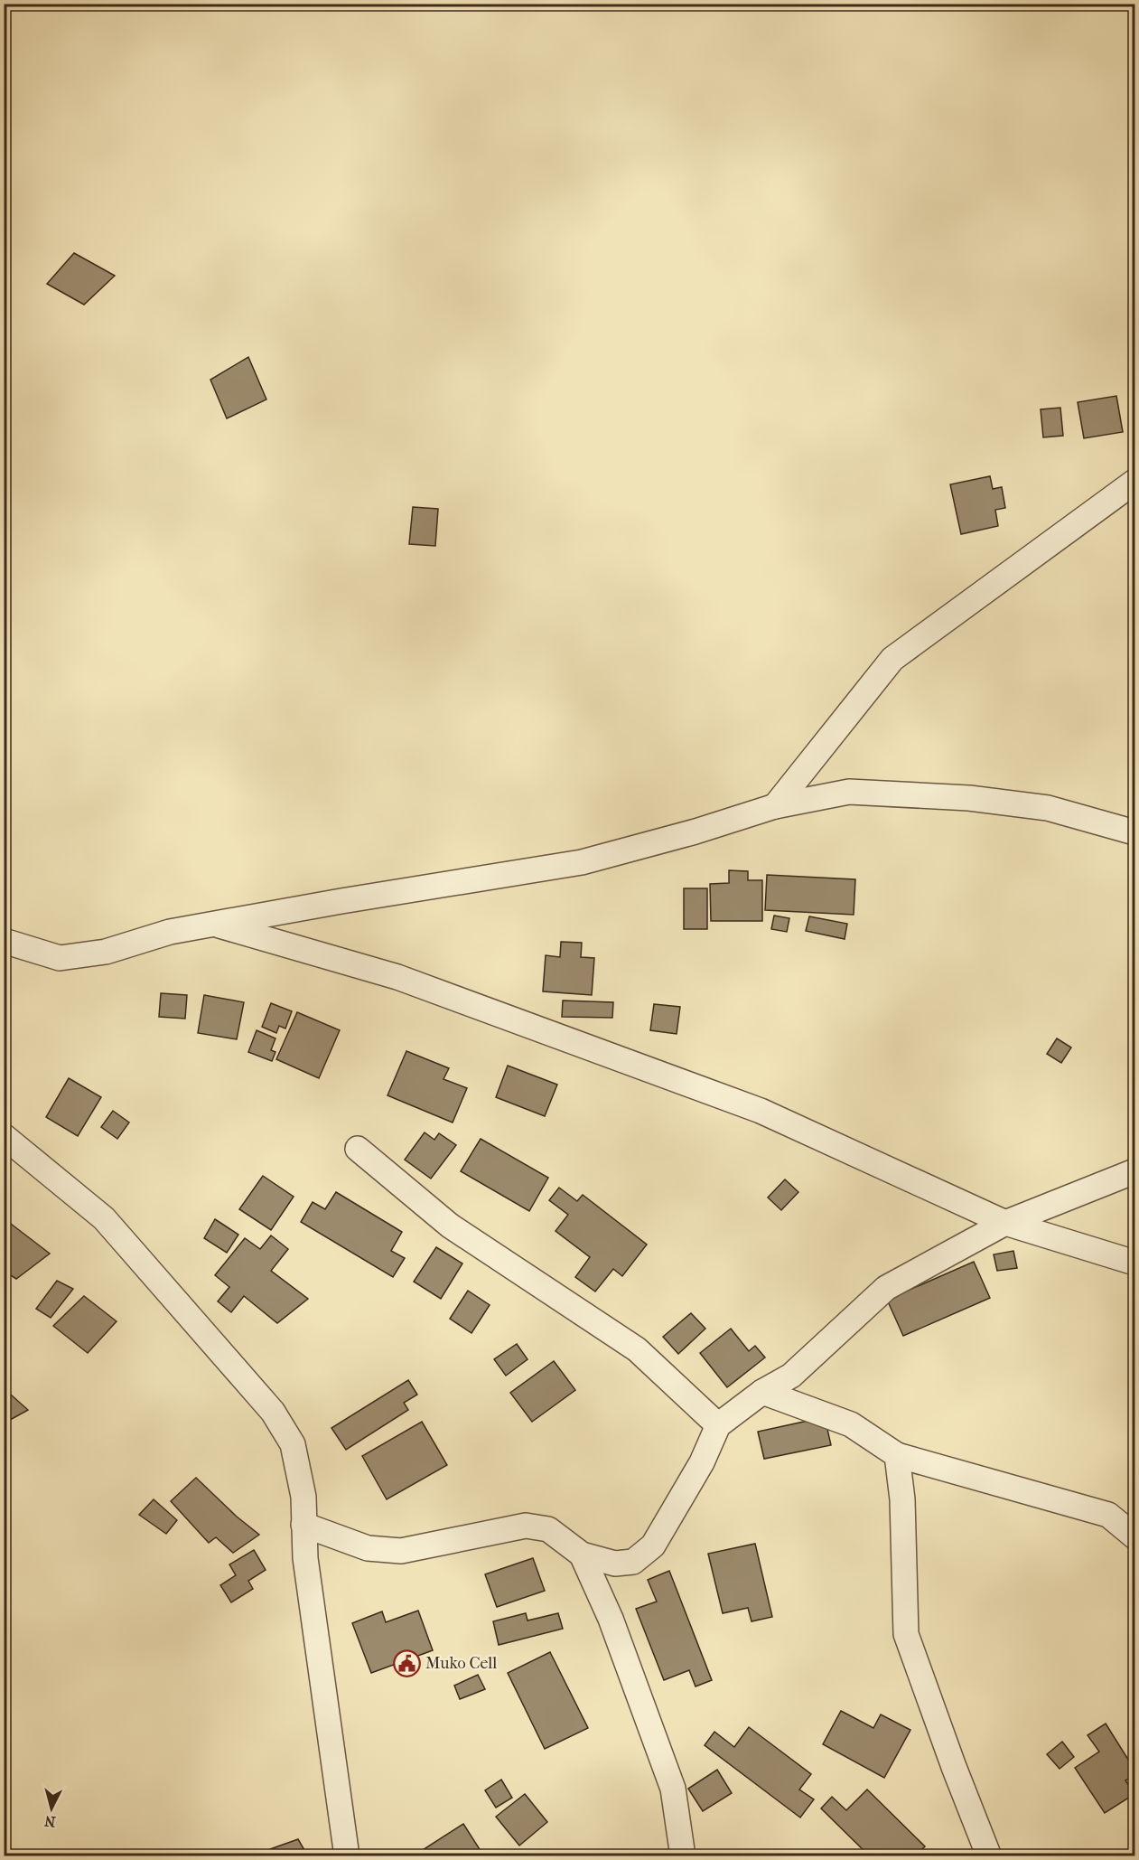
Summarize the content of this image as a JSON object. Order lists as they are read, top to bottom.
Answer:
{
  "places": {
    "public building": ["Muko Cell"]
  },
  "north": "bottom"
}
